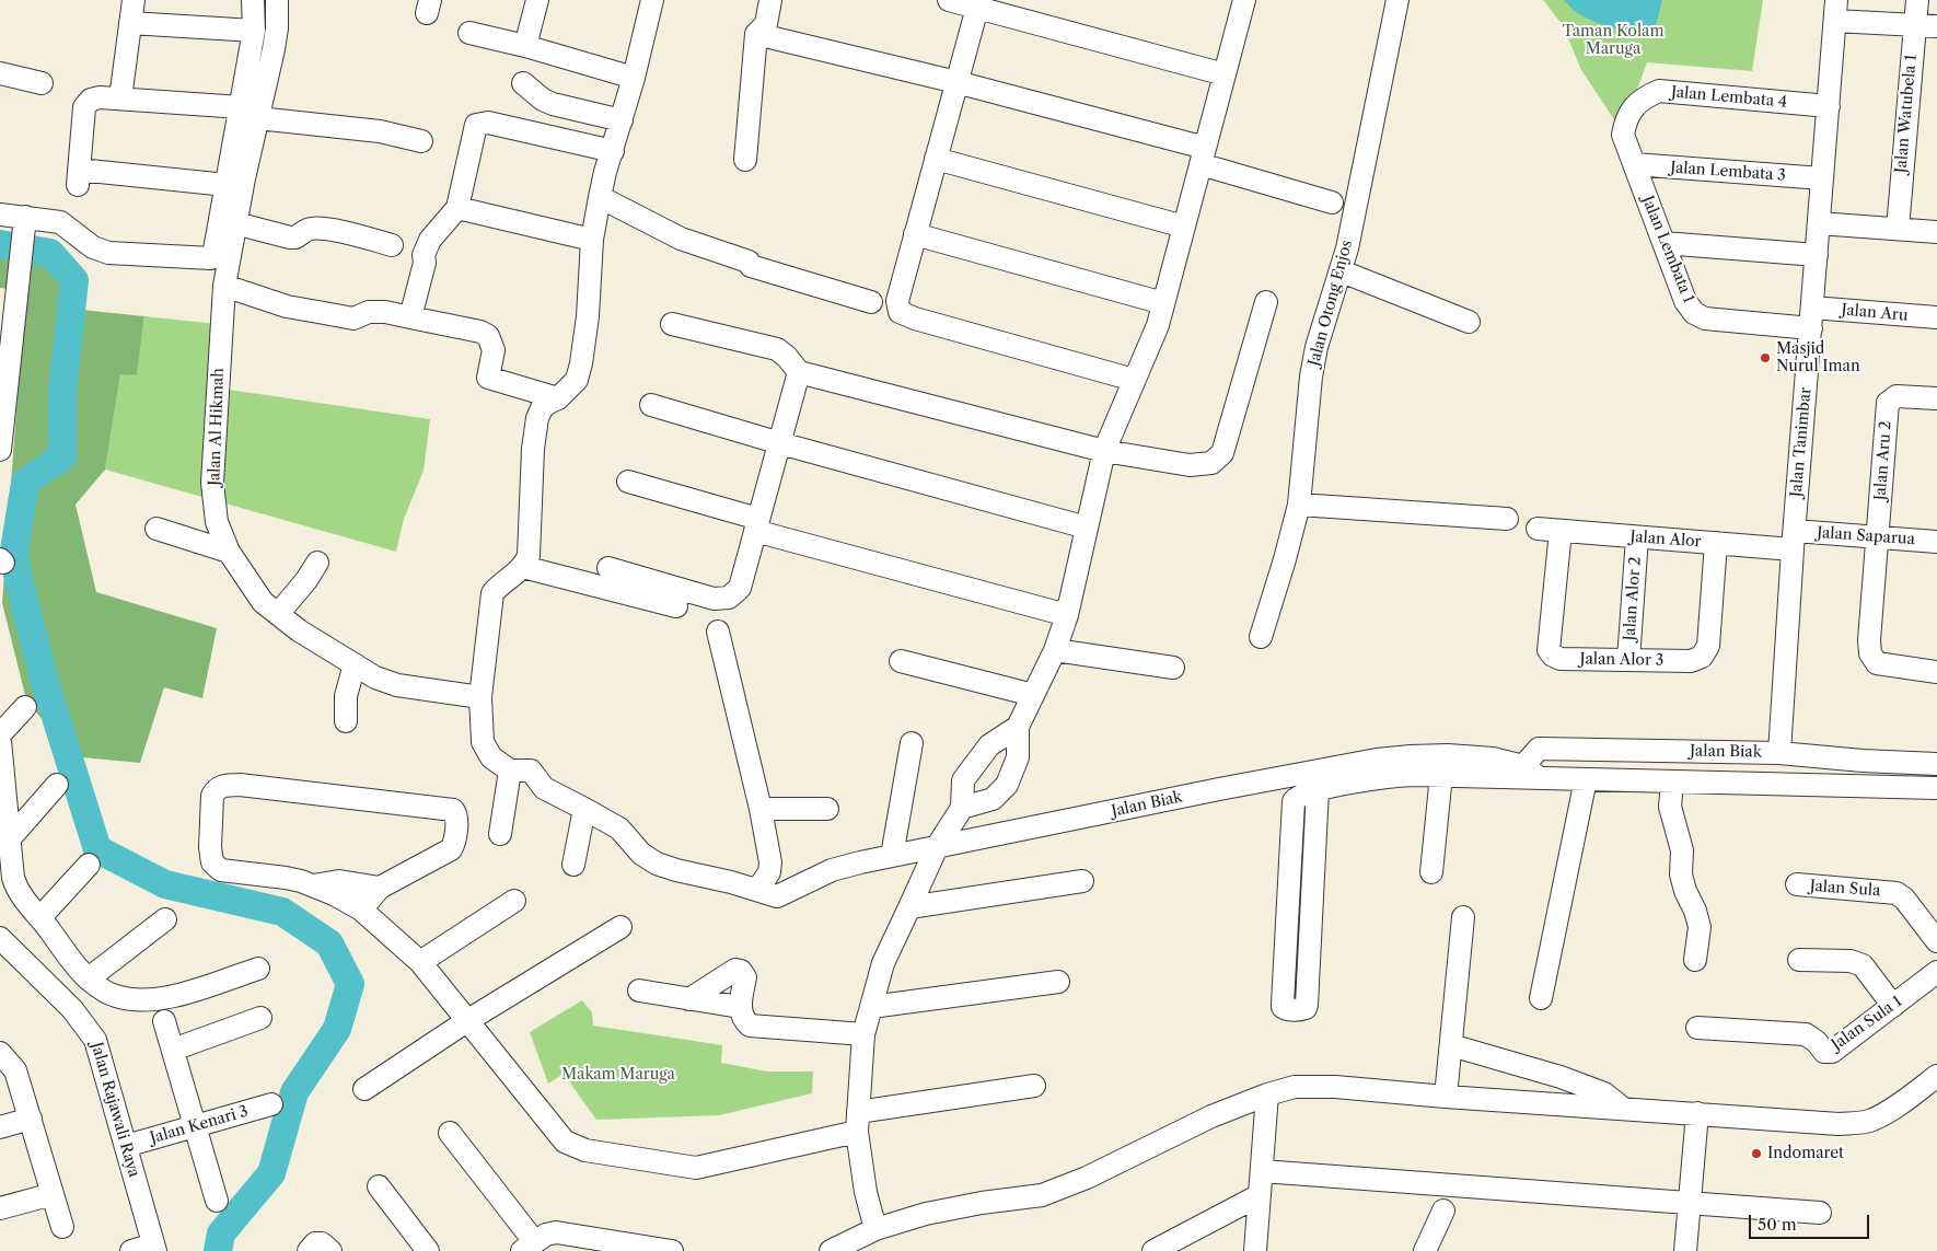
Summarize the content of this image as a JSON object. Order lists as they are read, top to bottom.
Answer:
{
  "streets": {
    "street": [
      "Jalan Lembata 4",
      "Jalan Watubela 1",
      "Jalan Lembata 3",
      "Jalan Lembata 1",
      "Jalan Otong Enjos",
      "Jalan Aru",
      "Jalan Al Hikmah",
      "Jalan Tanimbar",
      "Jalan Aru 2",
      "Jalan Saparua",
      "Jalan Alor",
      "Jalan Alor 2",
      "Jalan Alor 3",
      "Jalan Biak",
      "Jalan Sula",
      "Jalan Sula 1",
      "Jalan Rajawali Raya",
      "Jalan Kenari 3"
    ]
  },
  "crossings": [
    ["Jalan Lembata 4", "Jalan Lembata 1"],
    ["Jalan Lembata 4", "Jalan Tanimbar"],
    ["Jalan Lembata 3", "Jalan Lembata 1"],
    ["Jalan Lembata 3", "Jalan Tanimbar"],
    ["Jalan Lembata 1", "Jalan Aru"],
    ["Jalan Lembata 1", "Jalan Tanimbar"],
    ["Jalan Aru", "Jalan Tanimbar"],
    ["Jalan Tanimbar", "Jalan Saparua"],
    ["Jalan Tanimbar", "Jalan Alor"],
    ["Jalan Tanimbar", "Jalan Biak"],
    ["Jalan Aru 2", "Jalan Saparua"],
    ["Jalan Saparua", "Jalan Alor"],
    ["Jalan Alor", "Jalan Alor 2"],
    ["Jalan Alor", "Jalan Alor 3"],
    ["Jalan Alor 2", "Jalan Alor 3"],
    ["Jalan Rajawali Raya", "Jalan Kenari 3"]
  ],
  "parks": ["Taman Kolam Maruga", "Makam Maruga"],
  "places": ["Masjid Nurul Iman", "Indomaret"],
  "scale_bar": "50 m"
}
